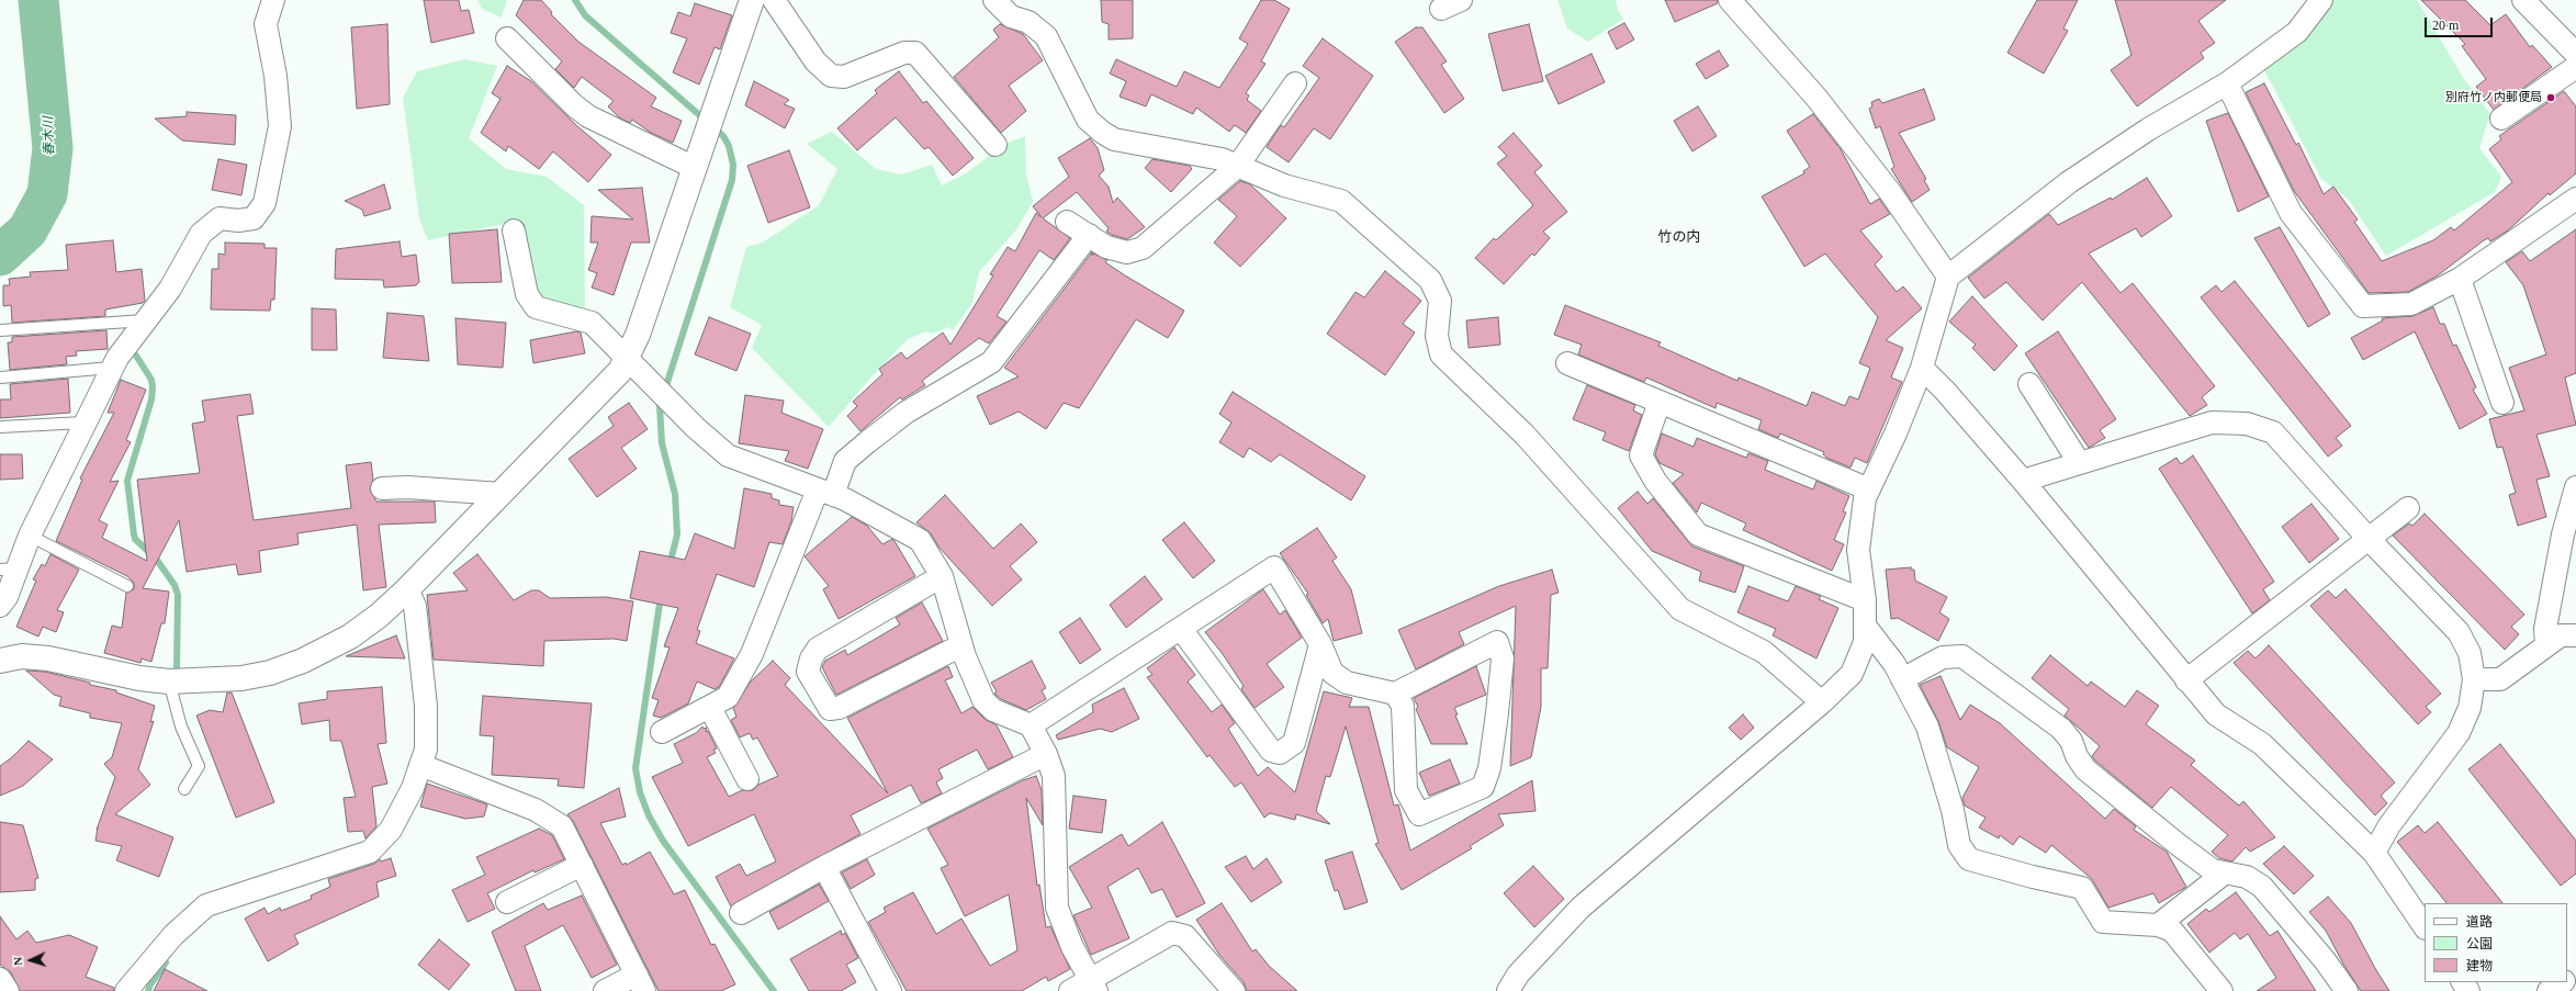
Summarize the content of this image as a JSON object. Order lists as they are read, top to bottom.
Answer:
{
  "districts": ["竹の内"],
  "water": ["春木川"],
  "places": ["別府竹ノ内郵便局"],
  "legend": ["道路", "公園", "建物"],
  "scale_bar": "20 m",
  "north": "left"
}
